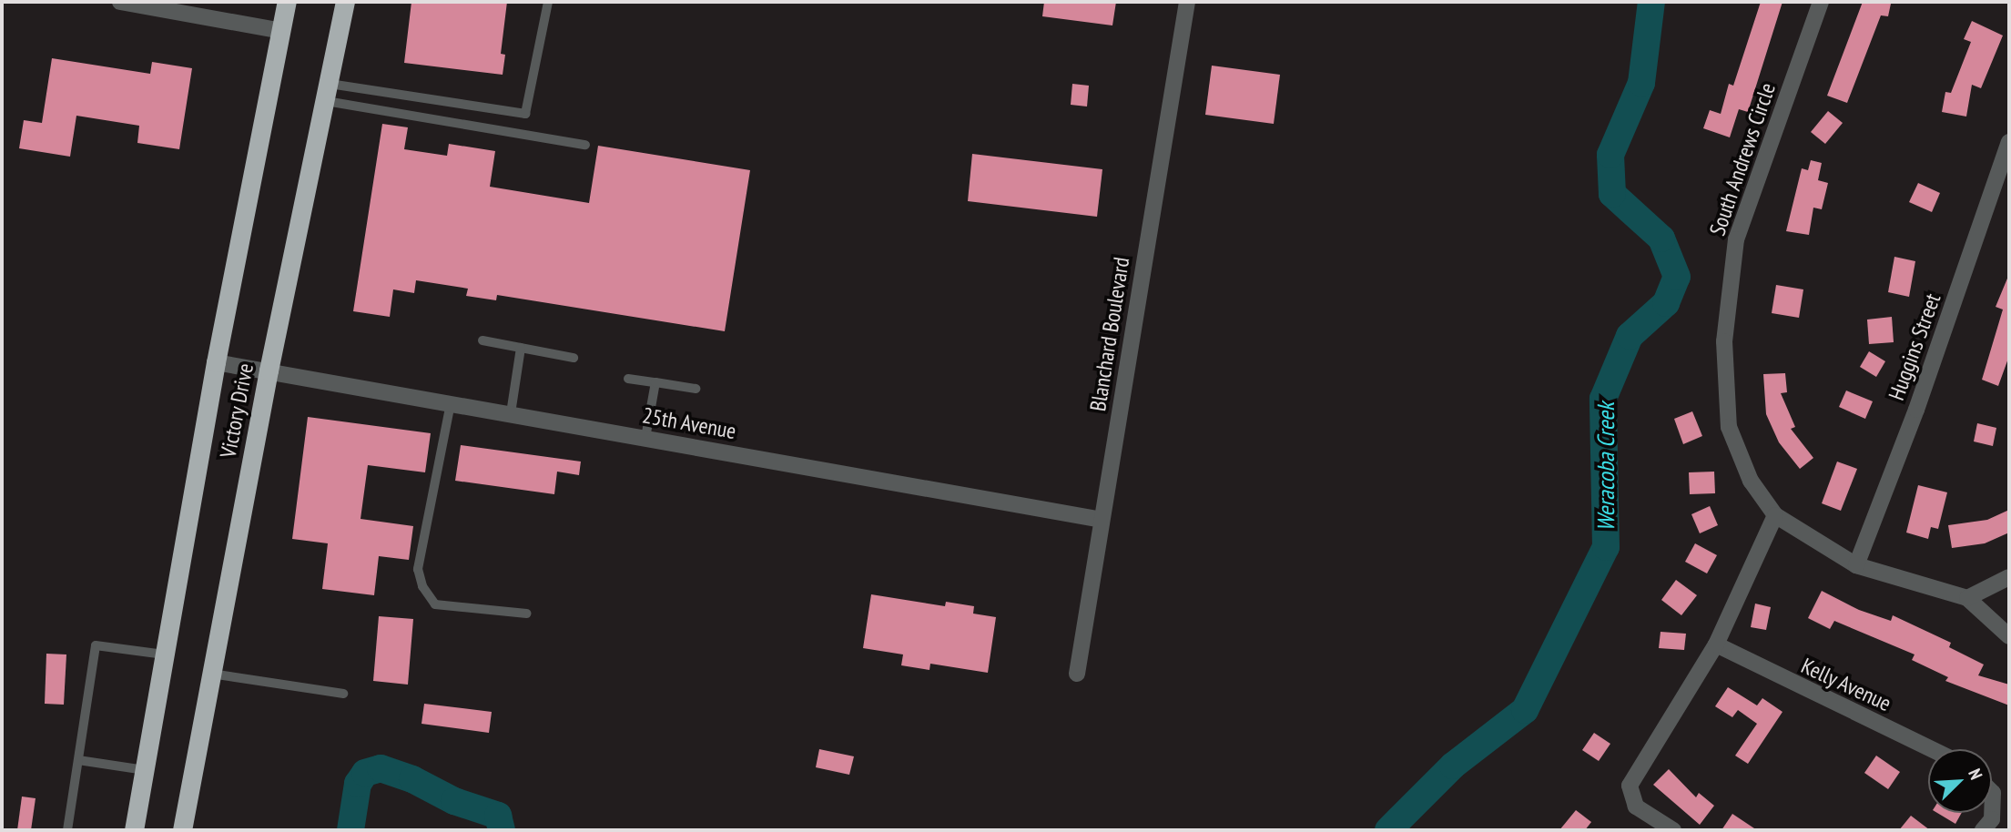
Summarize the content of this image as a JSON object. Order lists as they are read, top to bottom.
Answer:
{
  "streets": {
    "highway": ["Victory Drive"],
    "street": [
      "South Andrews Circle",
      "Blanchard Boulevard",
      "Huggins Street",
      "25th Avenue",
      "Kelly Avenue"
    ]
  },
  "crossings": [
    ["Blanchard Boulevard", "25th Avenue"],
    ["Victory Drive", "25th Avenue"]
  ],
  "water": ["Weracoba Creek"],
  "north": "top right"
}
